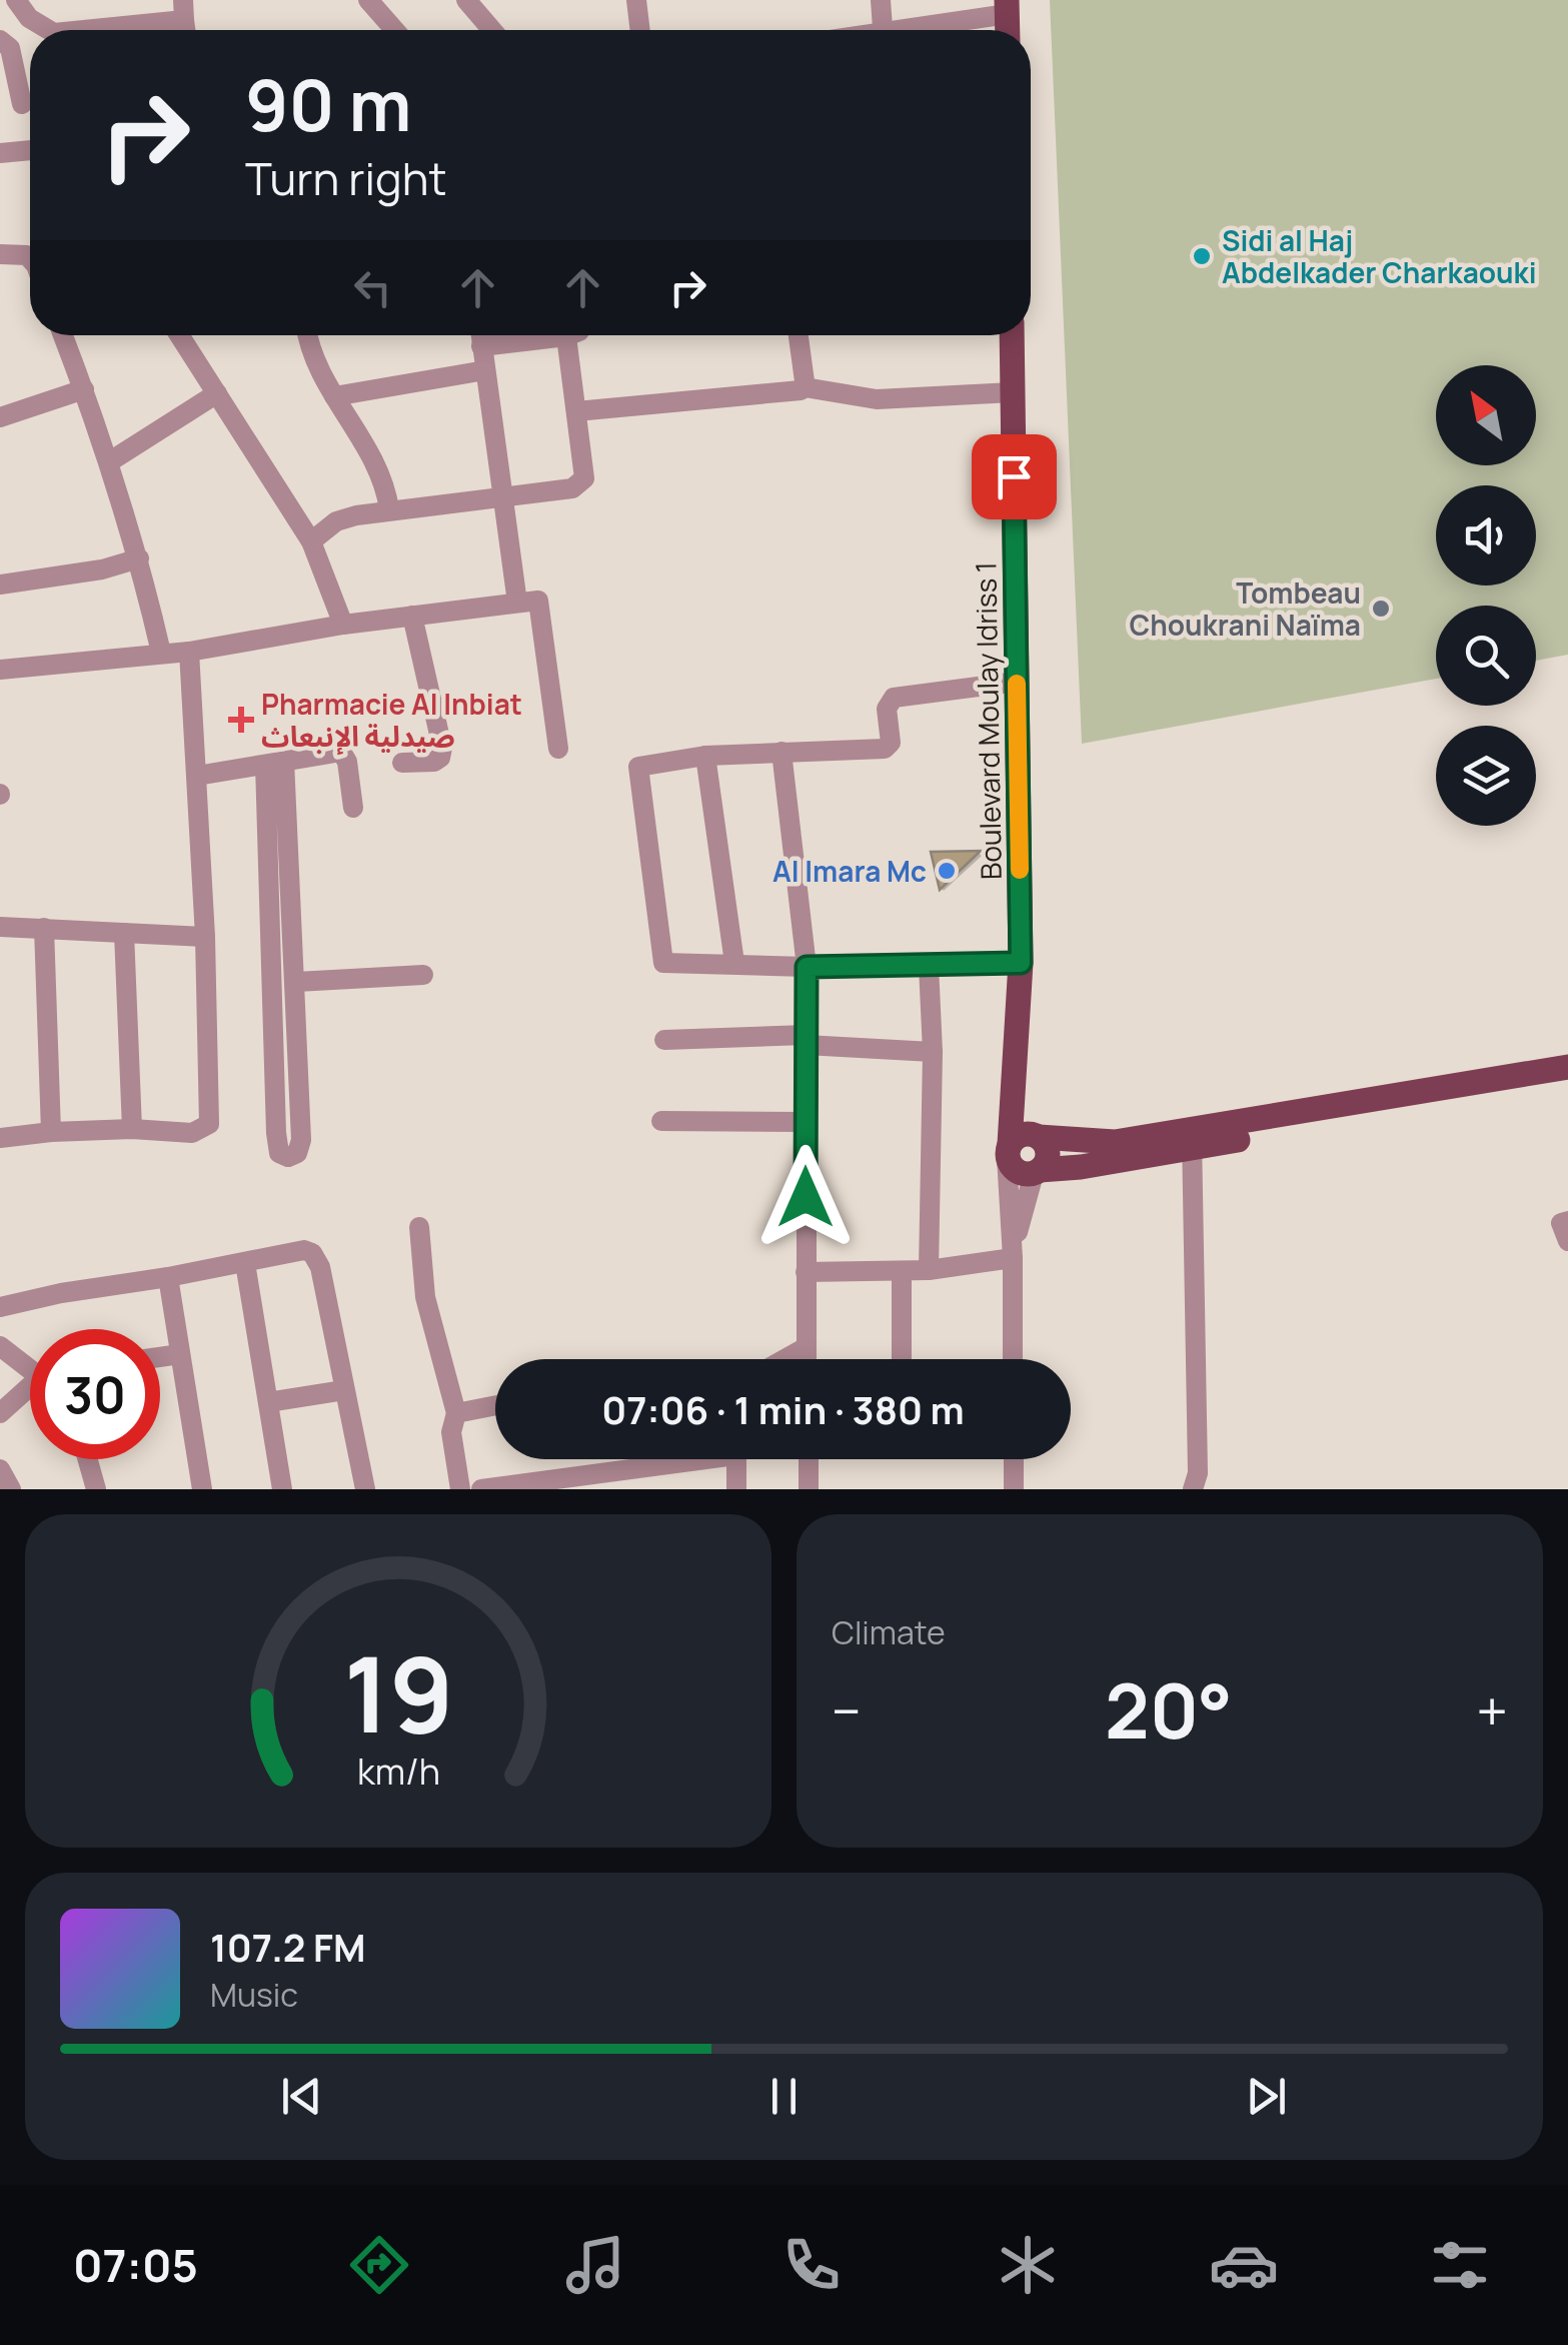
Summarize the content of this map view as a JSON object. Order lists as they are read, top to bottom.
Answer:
{
  "streets": {
    "main road": ["Boulevard Moulay Idriss 1"]
  },
  "places": {
    "other": ["Sidi al Haj Abdelkader Charkaouki", "Tombeau Choukrani Naïma", "Al Imara Mc"],
    "health": ["Pharmacie Al Inbiat صيدلية الإنبعاث"]
  },
  "north": "top left",
  "page": {
    "turn": ["90 m", "Turn right"],
    "limit": "30",
    "trip": "07:06 · 1 min · 380 m",
    "tile": "Climate",
    "heat": ["−", "20°", "+"],
    "song": ["107.2 FM", "Music"],
    "tabs": "07:05",
    "gauge": ["19", "km/h"]
  }
}
